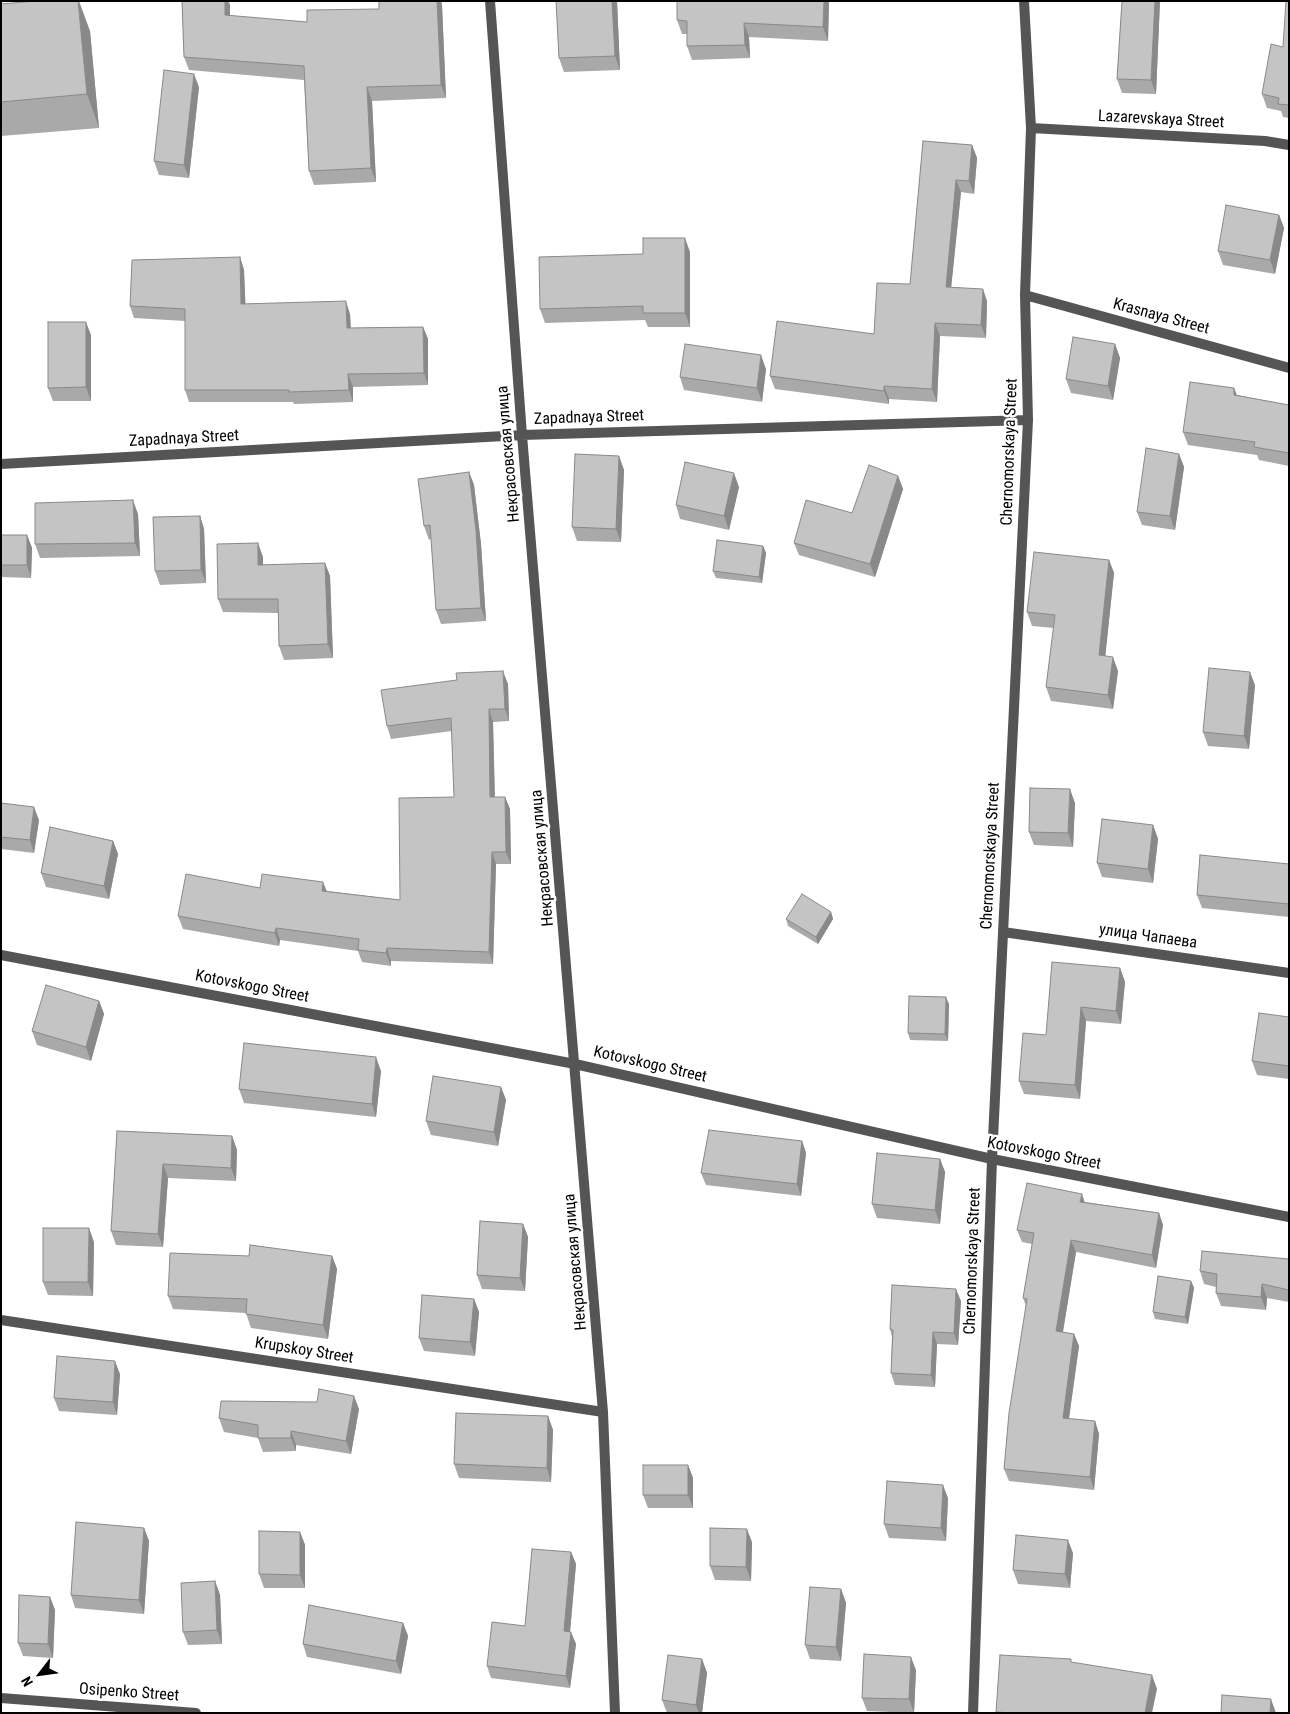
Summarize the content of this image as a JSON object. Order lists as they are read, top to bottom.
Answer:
{
  "streets": {
    "street": [
      "Lazarevskaya Street",
      "Krasnaya Street",
      "Zapadnaya Street",
      "Chernomorskaya Street",
      "Некрасовская улица",
      "улица Чапаева",
      "Kotovskogo Street",
      "Krupskoy Street",
      "Osipenko Street"
    ]
  },
  "crossings": [
    ["Lazarevskaya Street", "Chernomorskaya Street"],
    ["Krasnaya Street", "Chernomorskaya Street"],
    ["Zapadnaya Street", "Chernomorskaya Street"],
    ["Zapadnaya Street", "Некрасовская улица"],
    ["Chernomorskaya Street", "улица Чапаева"],
    ["Chernomorskaya Street", "Kotovskogo Street"],
    ["Некрасовская улица", "Kotovskogo Street"],
    ["Некрасовская улица", "Krupskoy Street"]
  ],
  "north": "bottom left"
}
